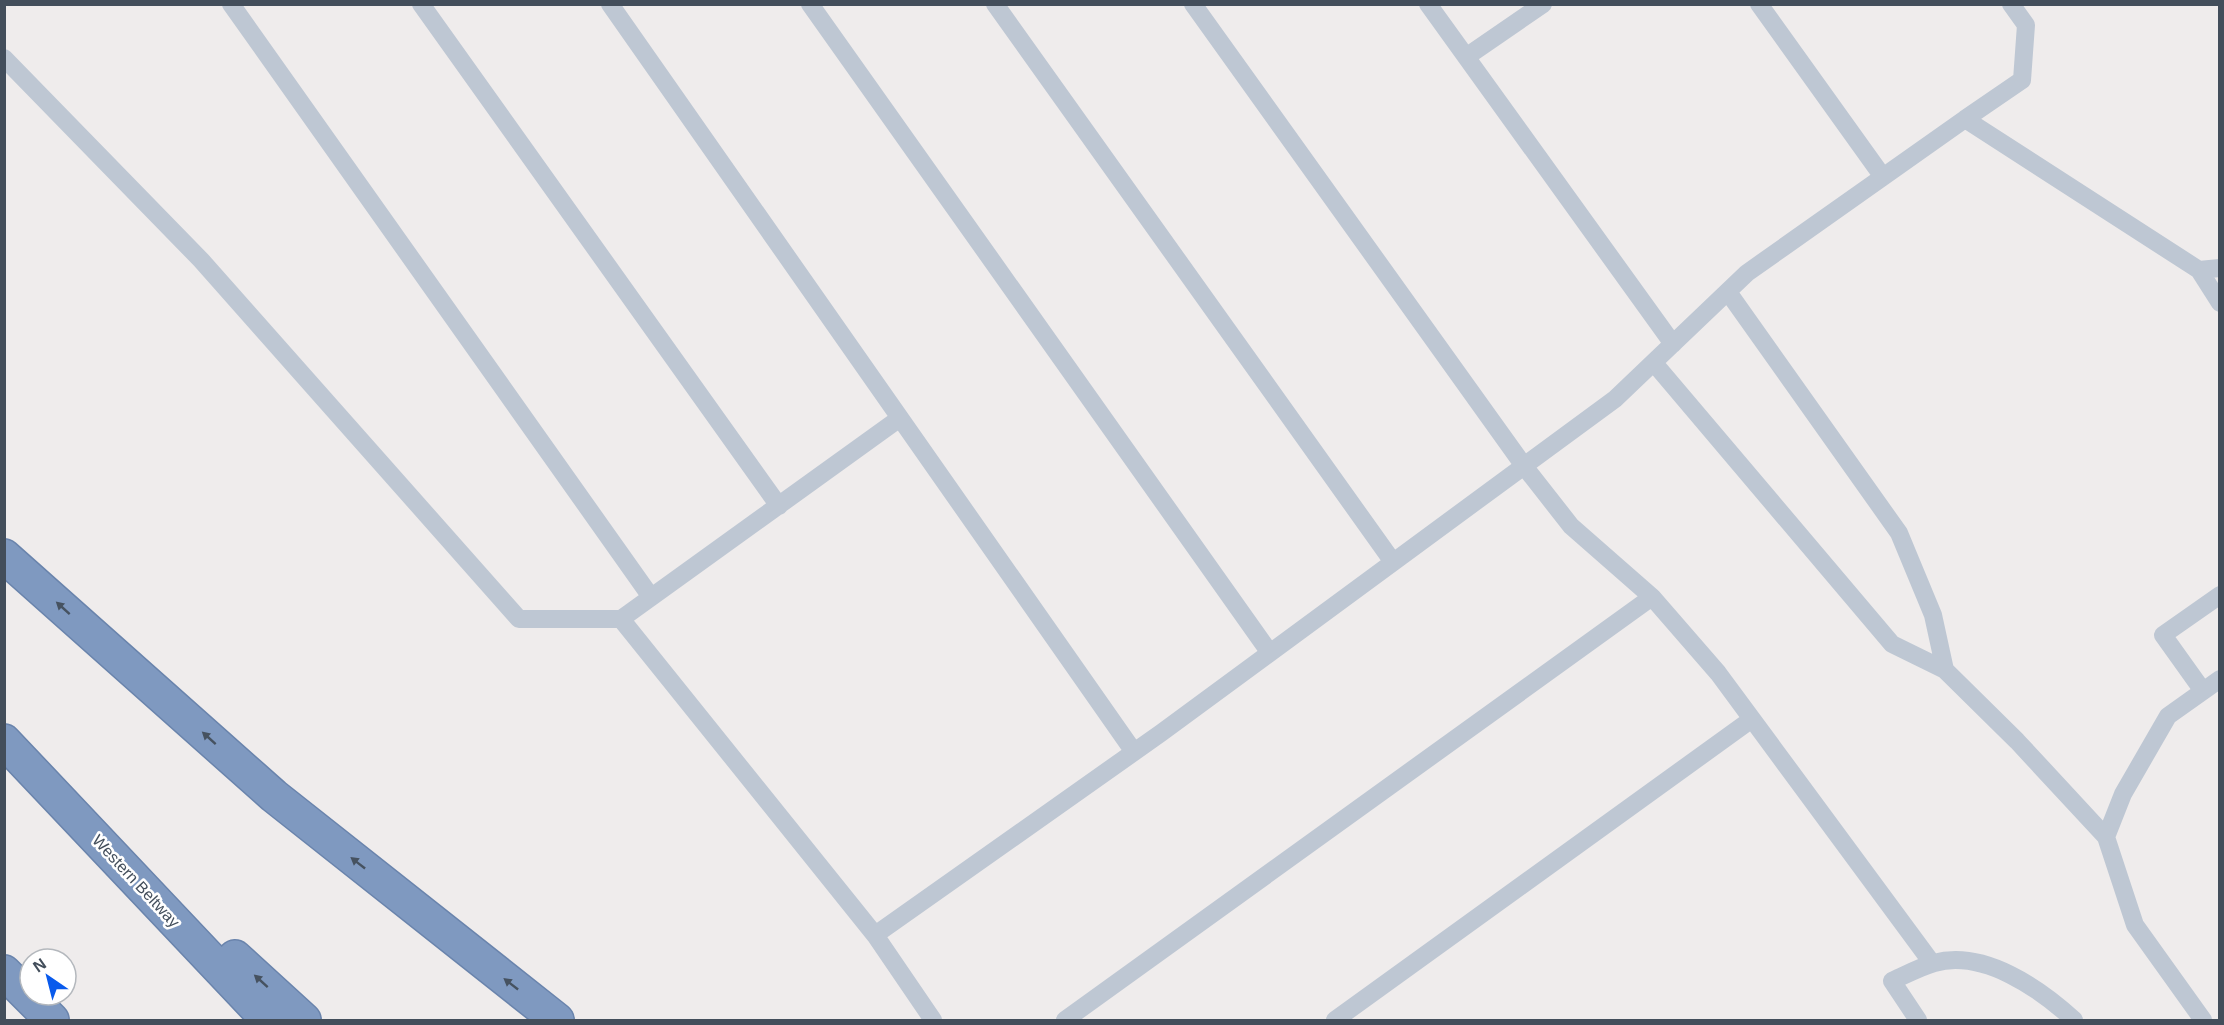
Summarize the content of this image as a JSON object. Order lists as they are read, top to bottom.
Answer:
{
  "streets": {
    "highway": ["Western Beltway"]
  },
  "north": "top left"
}
